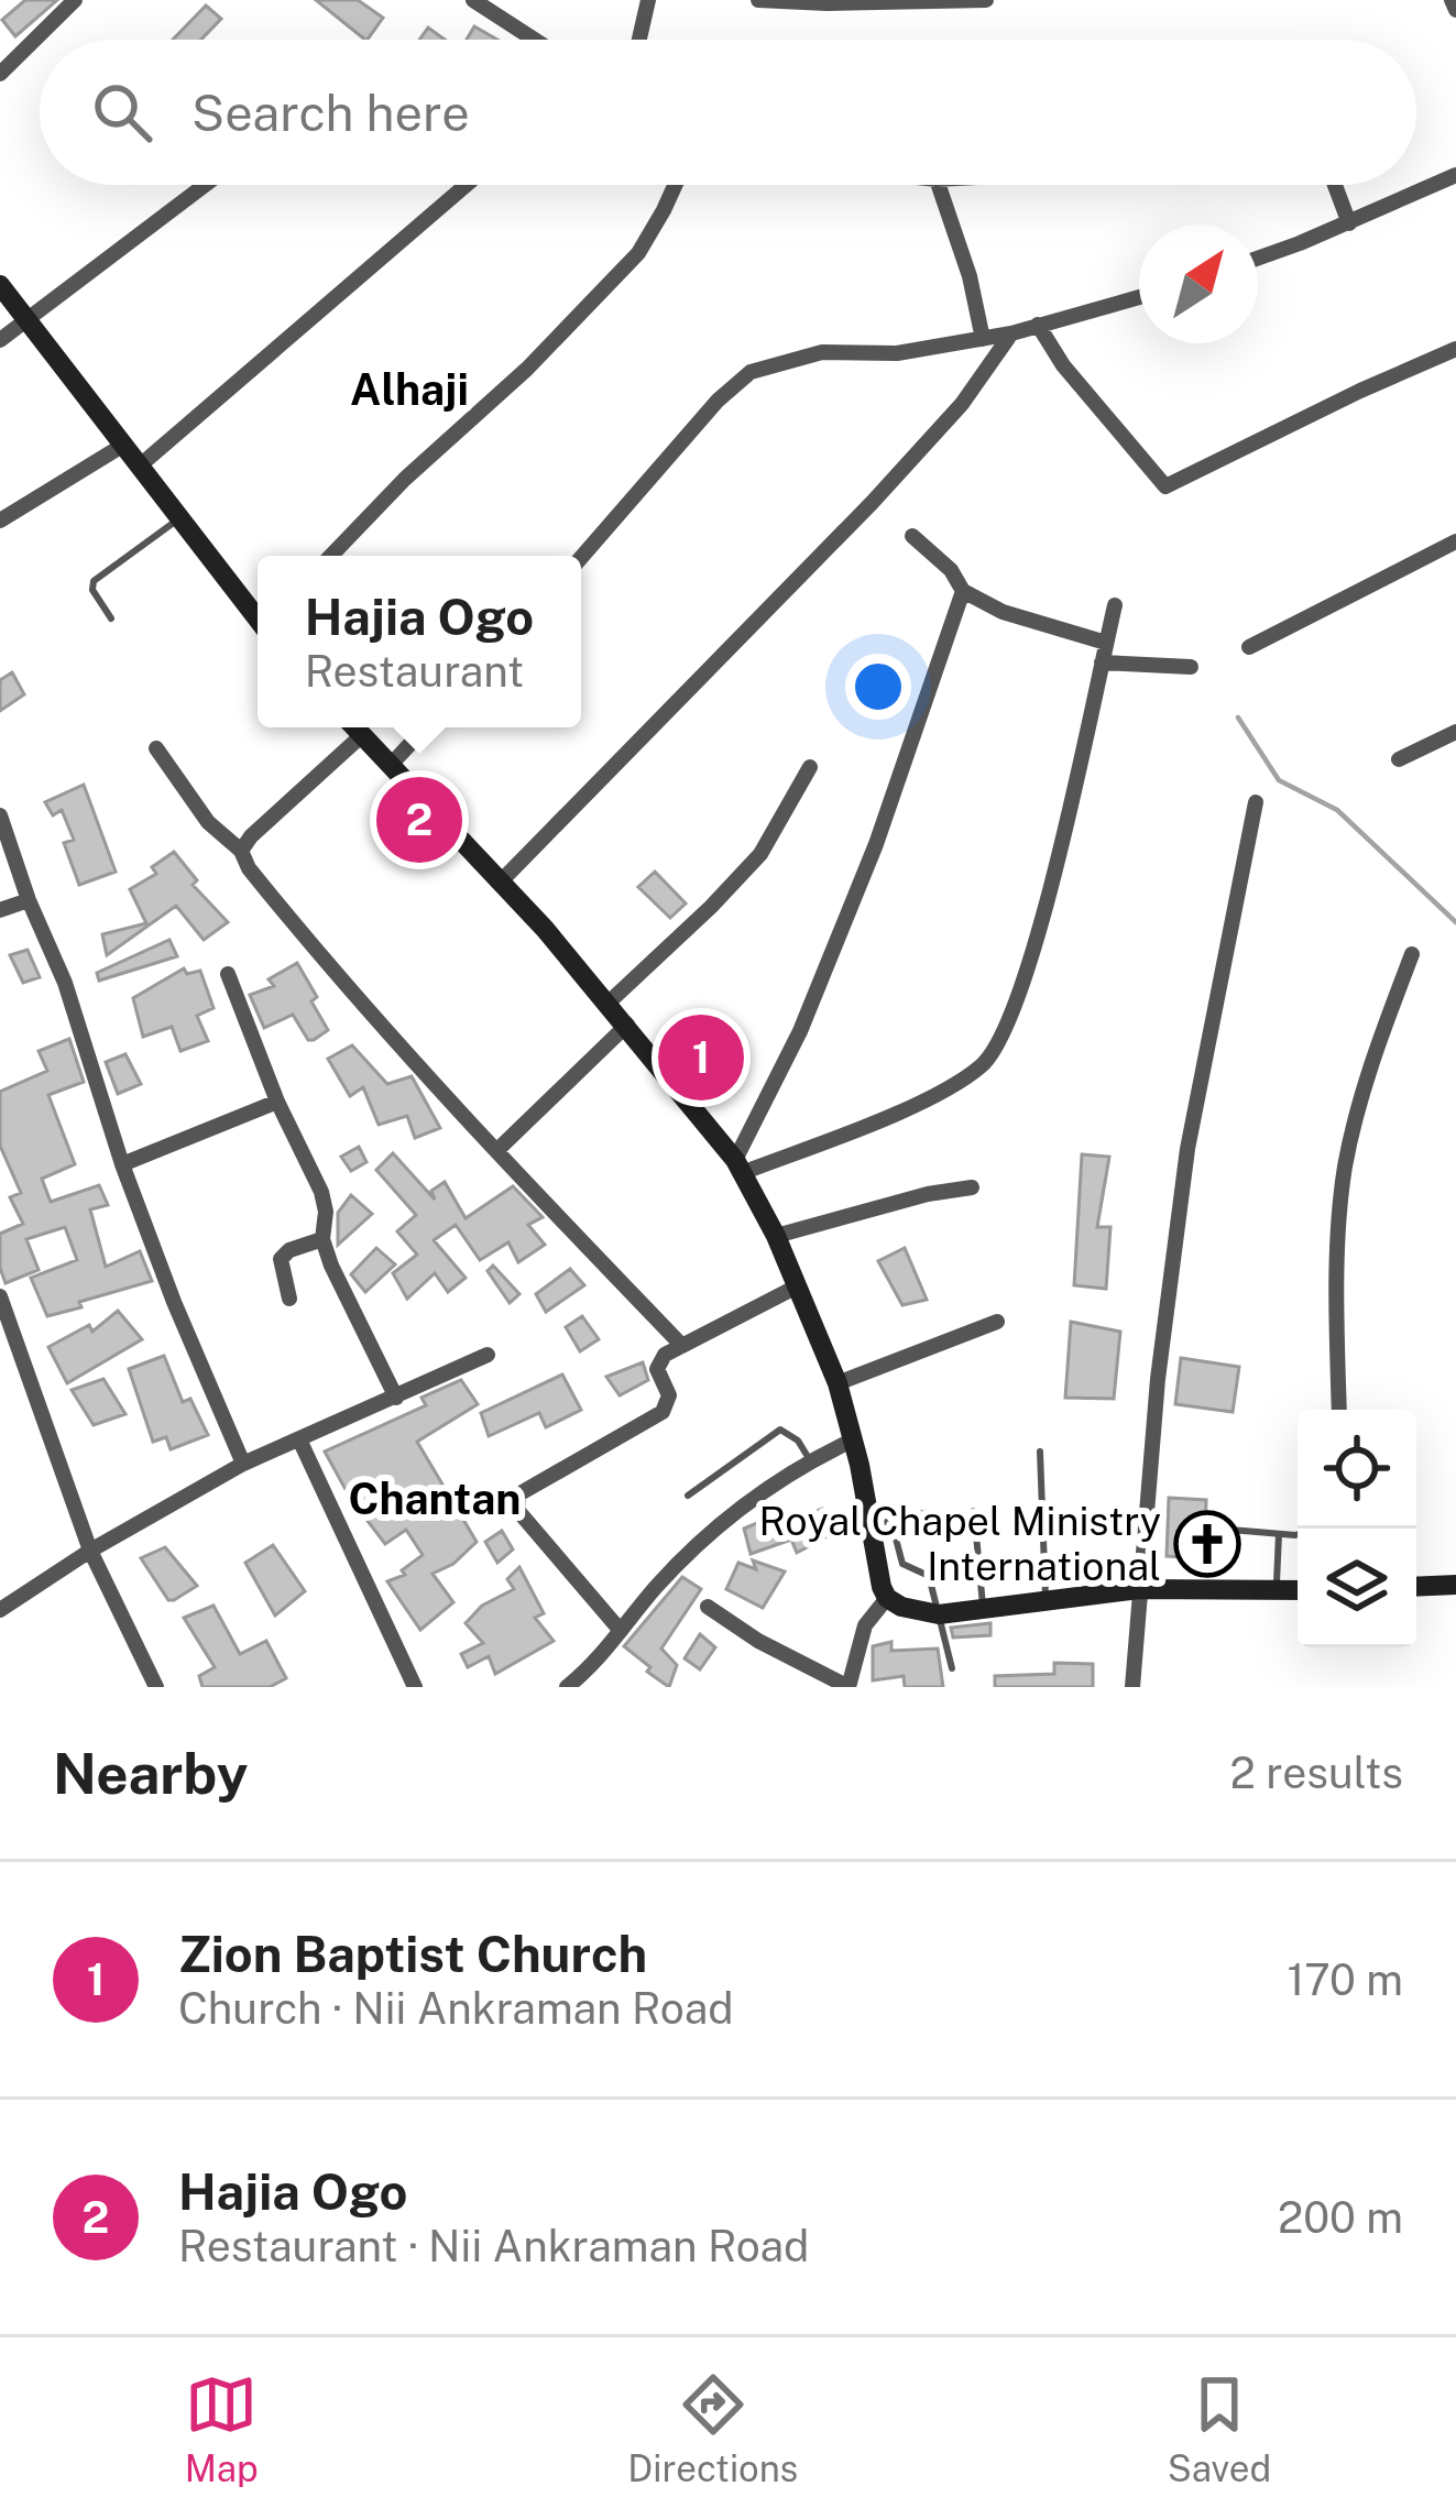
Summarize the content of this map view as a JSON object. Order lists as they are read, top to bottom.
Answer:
{
  "districts": ["Alhaji", "Chantan"],
  "places": {
    "church": ["Royal Chapel Ministry International"]
  },
  "north": "top right",
  "page": {
    "search": "Search here",
    "popup": ["Hajia Ogo", "Restaurant"],
    "pins": ["2", "1"],
    "heading": ["Nearby", "2 results"],
    "list": [
      {
        "mark": "1",
        "name": "Zion Baptist Church",
        "note": "Church · Nii Ankraman Road",
        "value": "170 m"
      },
      {
        "mark": "2",
        "name": "Hajia Ogo",
        "note": "Restaurant · Nii Ankraman Road",
        "value": "200 m"
      }
    ],
    "nav": ["Map", "Directions", "Saved"]
  }
}
